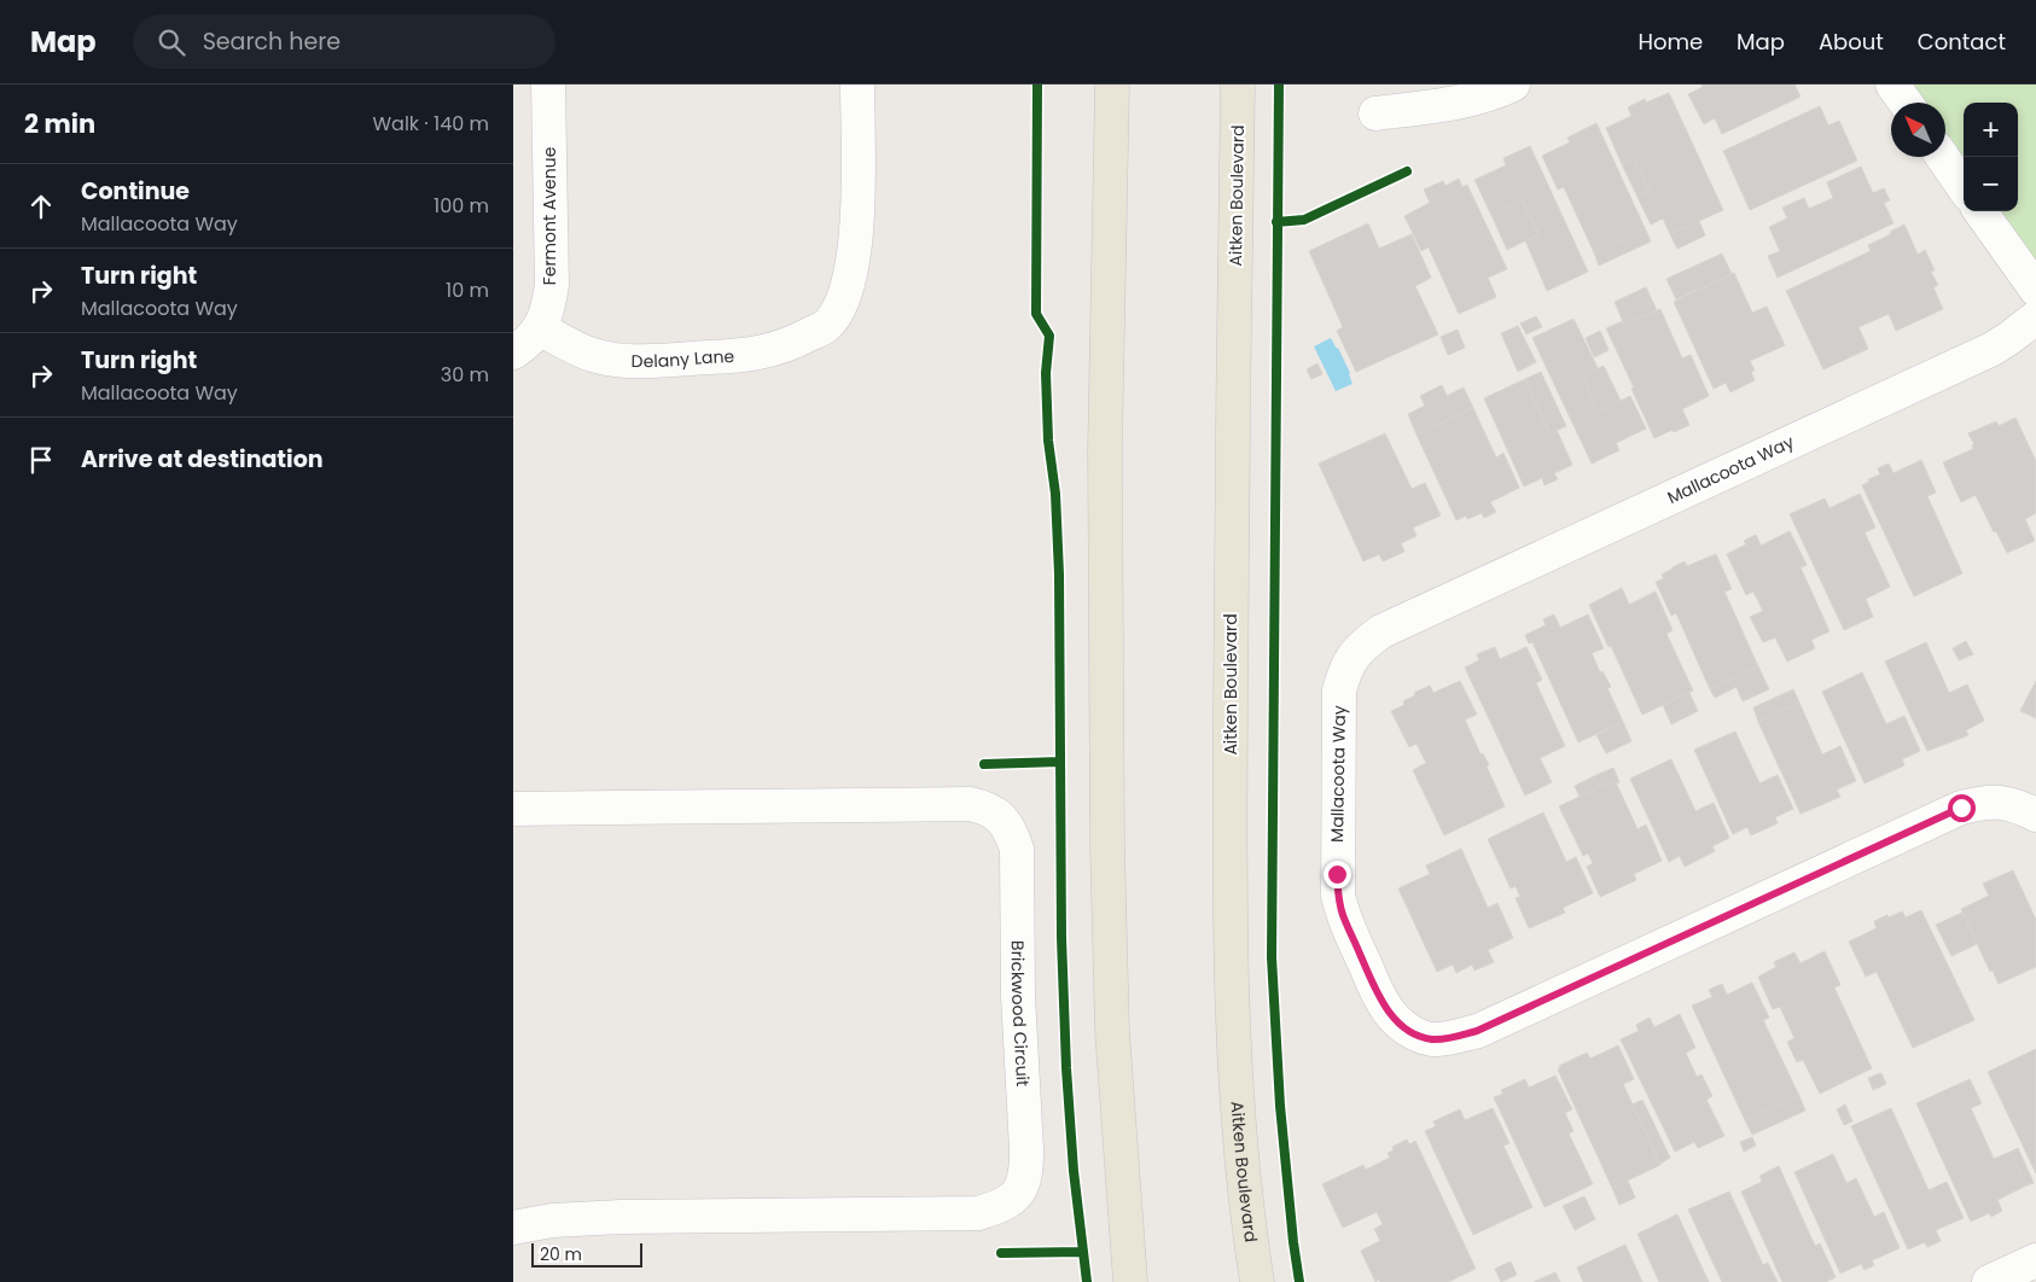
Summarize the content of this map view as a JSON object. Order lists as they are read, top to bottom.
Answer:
{
  "streets": {
    "main road": ["Aitken Boulevard"],
    "street": [
      "Fermont Avenue",
      "Delany Lane",
      "Mallacoota Way",
      "Brickwood Circuit"
    ]
  },
  "crossings": [
    ["Fermont Avenue", "Delany Lane"]
  ],
  "scale_bar": "20 m",
  "north": "top left",
  "page": {
    "header": "Map",
    "search": "Search here",
    "nav": [
      "Home",
      "Map",
      "About",
      "Contact"
    ],
    "heading": ["2 min", "Walk · 140 m"],
    "map_buttons": ["+", "−"],
    "list": [
      ["Continue", "Mallacoota Way", "100 m"],
      ["Turn right", "Mallacoota Way", "10 m"],
      ["Turn right", "Mallacoota Way", "30 m"],
      "Arrive at destination"
    ],
    "scale": "20 m"
  }
}
